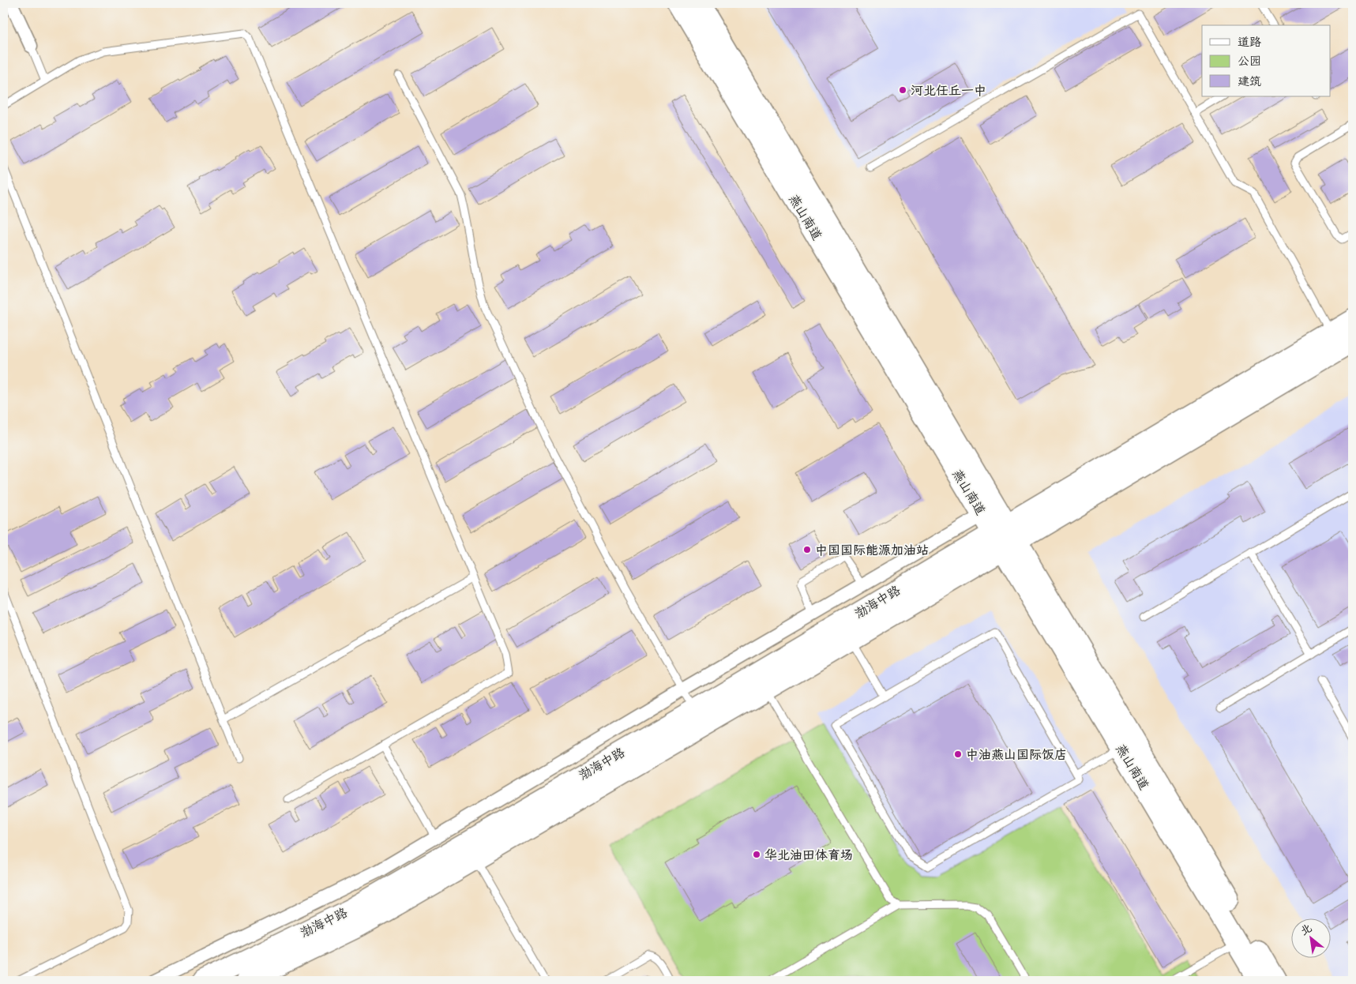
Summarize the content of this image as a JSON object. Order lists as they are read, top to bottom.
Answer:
{
  "streets": {
    "main road": ["燕山南道", "渤海中路"]
  },
  "crossings": [
    ["燕山南道", "渤海中路"]
  ],
  "places": [
    "河北任丘一中",
    "中国国际能源加油站",
    "中油燕山国际饭店",
    "华北油田体育场"
  ],
  "legend": ["道路", "公园", "建筑"],
  "north": "top left"
}
